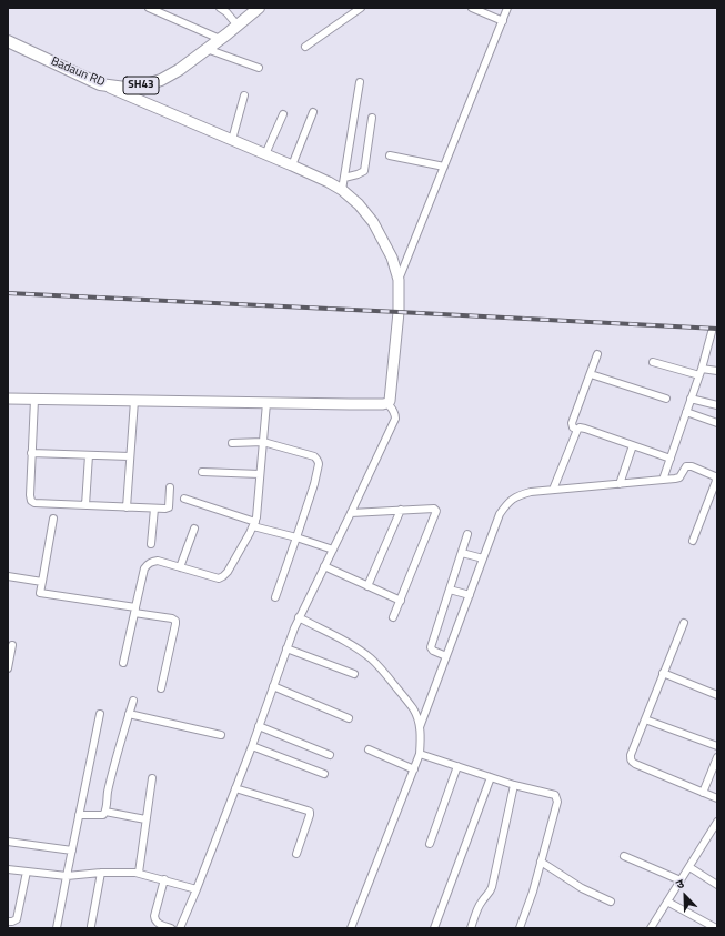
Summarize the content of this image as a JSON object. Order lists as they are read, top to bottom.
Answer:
{
  "streets": {
    "main road": ["Badaun RD", "SH43"]
  },
  "north": "top left"
}
